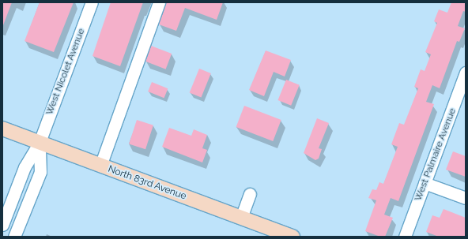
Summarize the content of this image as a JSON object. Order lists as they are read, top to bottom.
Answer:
{
  "streets": {
    "main road": ["North 83rd Avenue"],
    "street": ["West Nicolet Avenue", "West Palmaire Avenue"]
  },
  "crossings": [
    ["West Nicolet Avenue", "North 83rd Avenue"]
  ]
}
